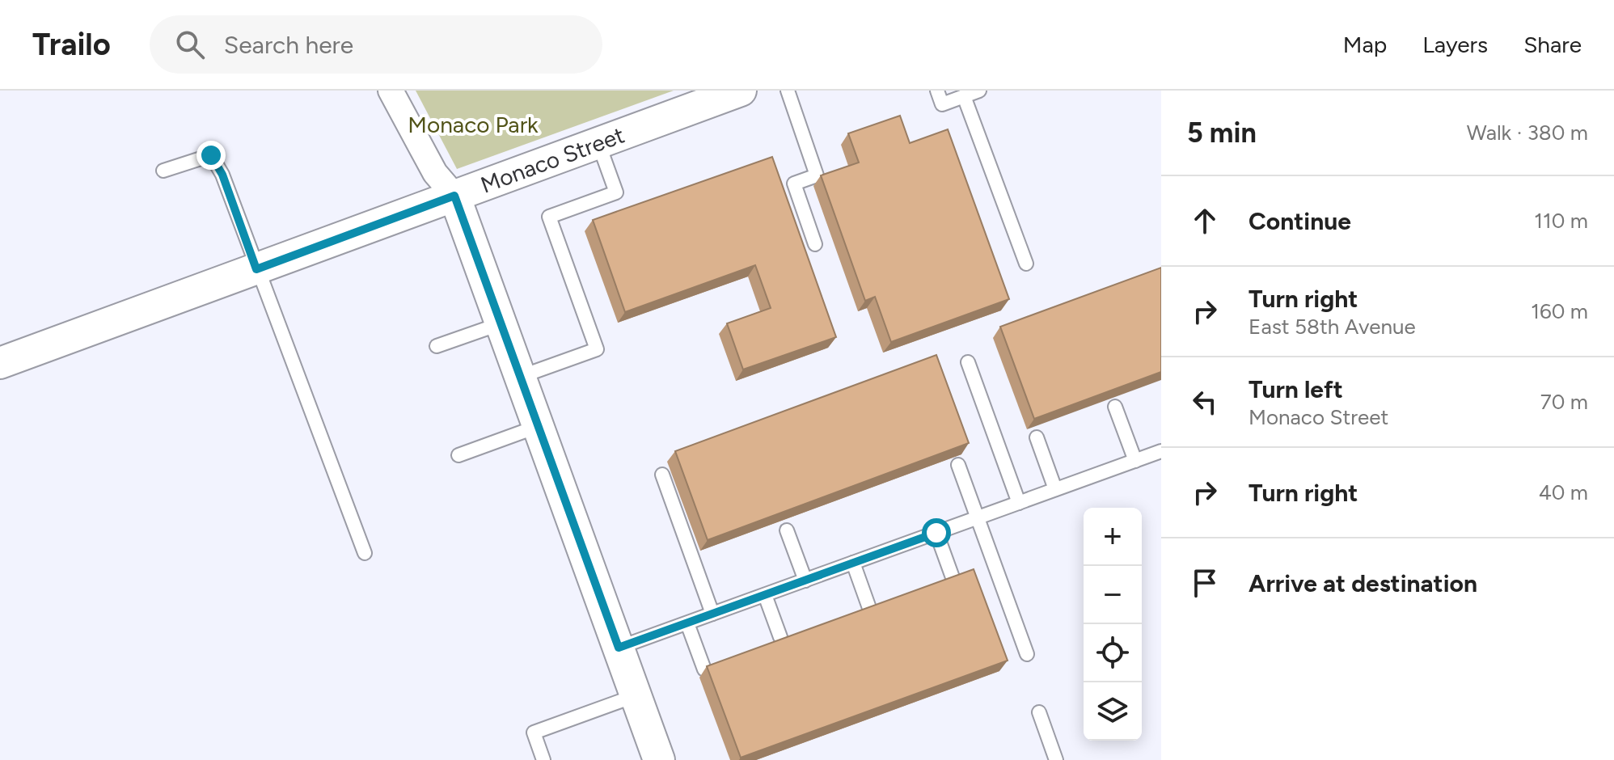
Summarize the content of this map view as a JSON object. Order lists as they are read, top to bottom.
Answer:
{
  "streets": {
    "street": ["Monaco Street"]
  },
  "parks": ["Monaco Park"],
  "page": {
    "header": "Trailo",
    "search": "Search here",
    "nav": ["Map", "Layers", "Share"],
    "heading": ["5 min", "Walk · 380 m"],
    "list": [
      ["Continue", "110 m"],
      ["Turn right", "East 58th Avenue", "160 m"],
      ["Turn left", "Monaco Street", "70 m"],
      ["Turn right", "40 m"],
      "Arrive at destination"
    ],
    "map_buttons": ["+", "−"]
  }
}
